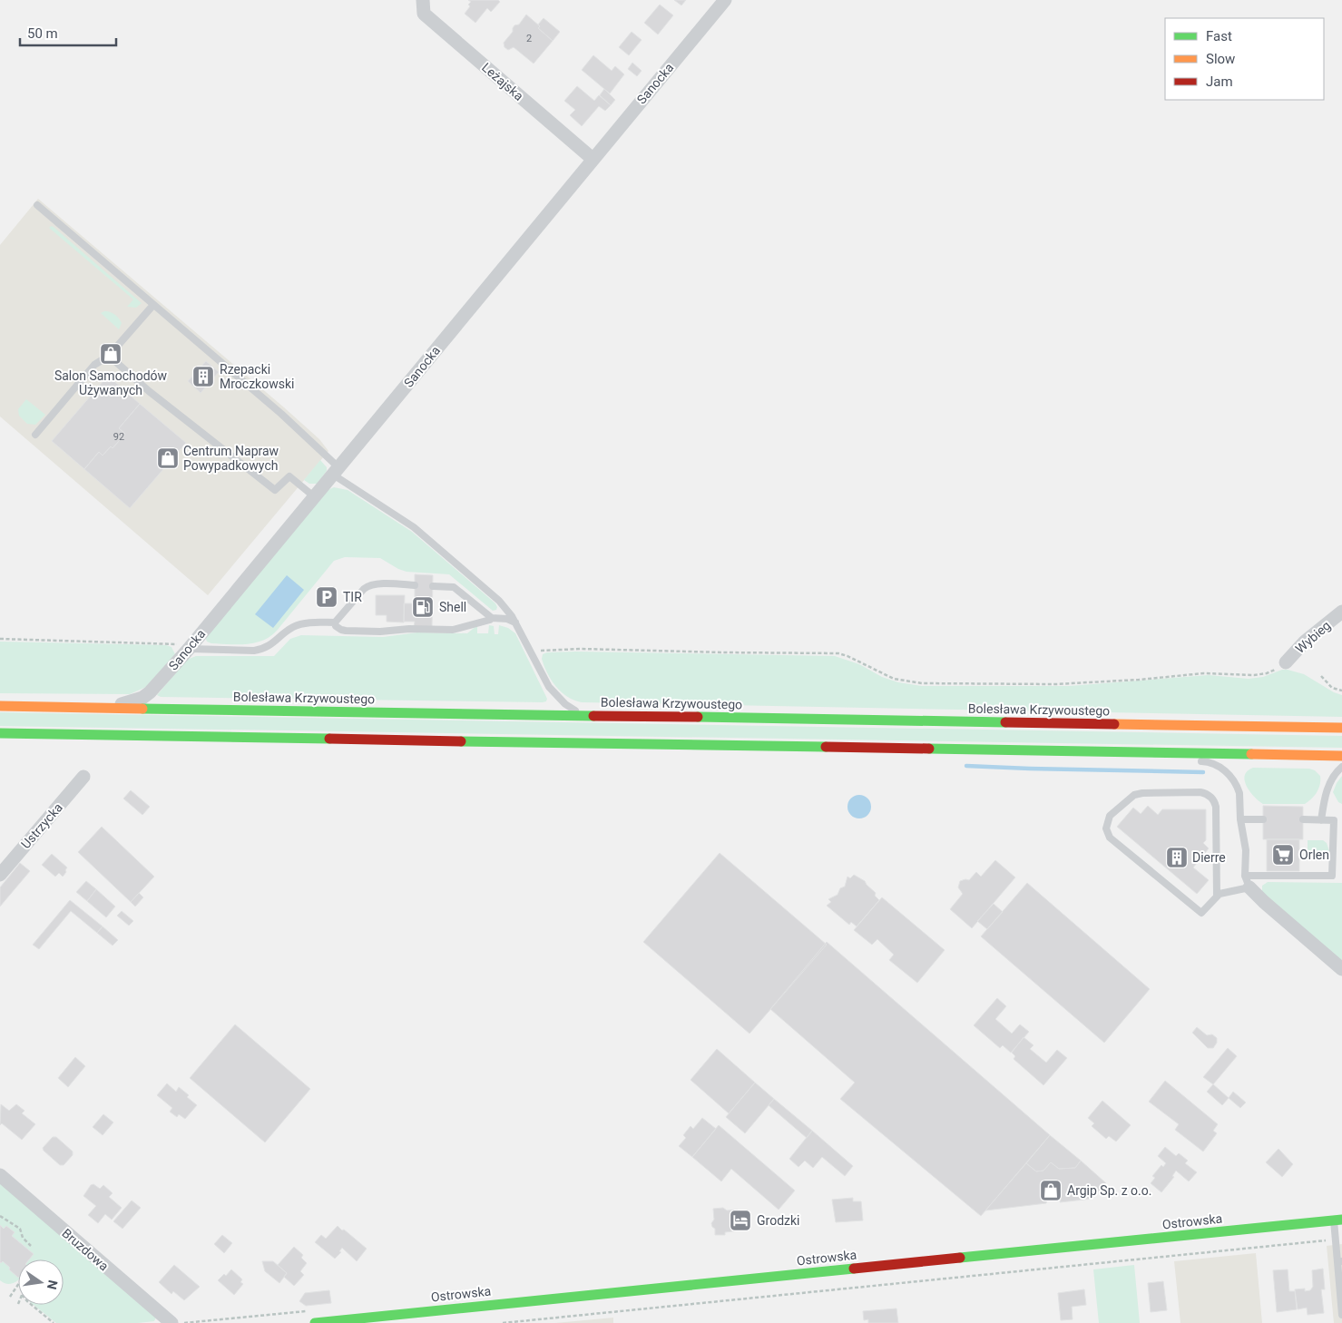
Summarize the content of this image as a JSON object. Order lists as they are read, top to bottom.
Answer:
{
  "streets": {
    "main road": ["Bolesława Krzywoustego", "Ostrowska"],
    "street": [
      "Leżajska",
      "Sanocka",
      "Wybieg",
      "Ustrzycka",
      "Bruzdowa"
    ]
  },
  "crossings": [
    ["Leżajska", "Sanocka"],
    ["Sanocka", "Bolesława Krzywoustego"]
  ],
  "places": {
    "shop": ["Salon Samochodów Używanych", "Centrum Napraw Powypadkowych", "Argip Sp. z o.o."],
    "building": ["Rzepacki Mroczkowski", "Dierre"],
    "parking": ["TIR"],
    "fuel station": ["Shell"],
    "supermarket": ["Orlen"],
    "hotel": ["Grodzki"]
  },
  "house_numbers": ["2", "92"],
  "legend": ["Fast", "Slow", "Jam"],
  "scale_bar": "50 m",
  "north": "right"
}
